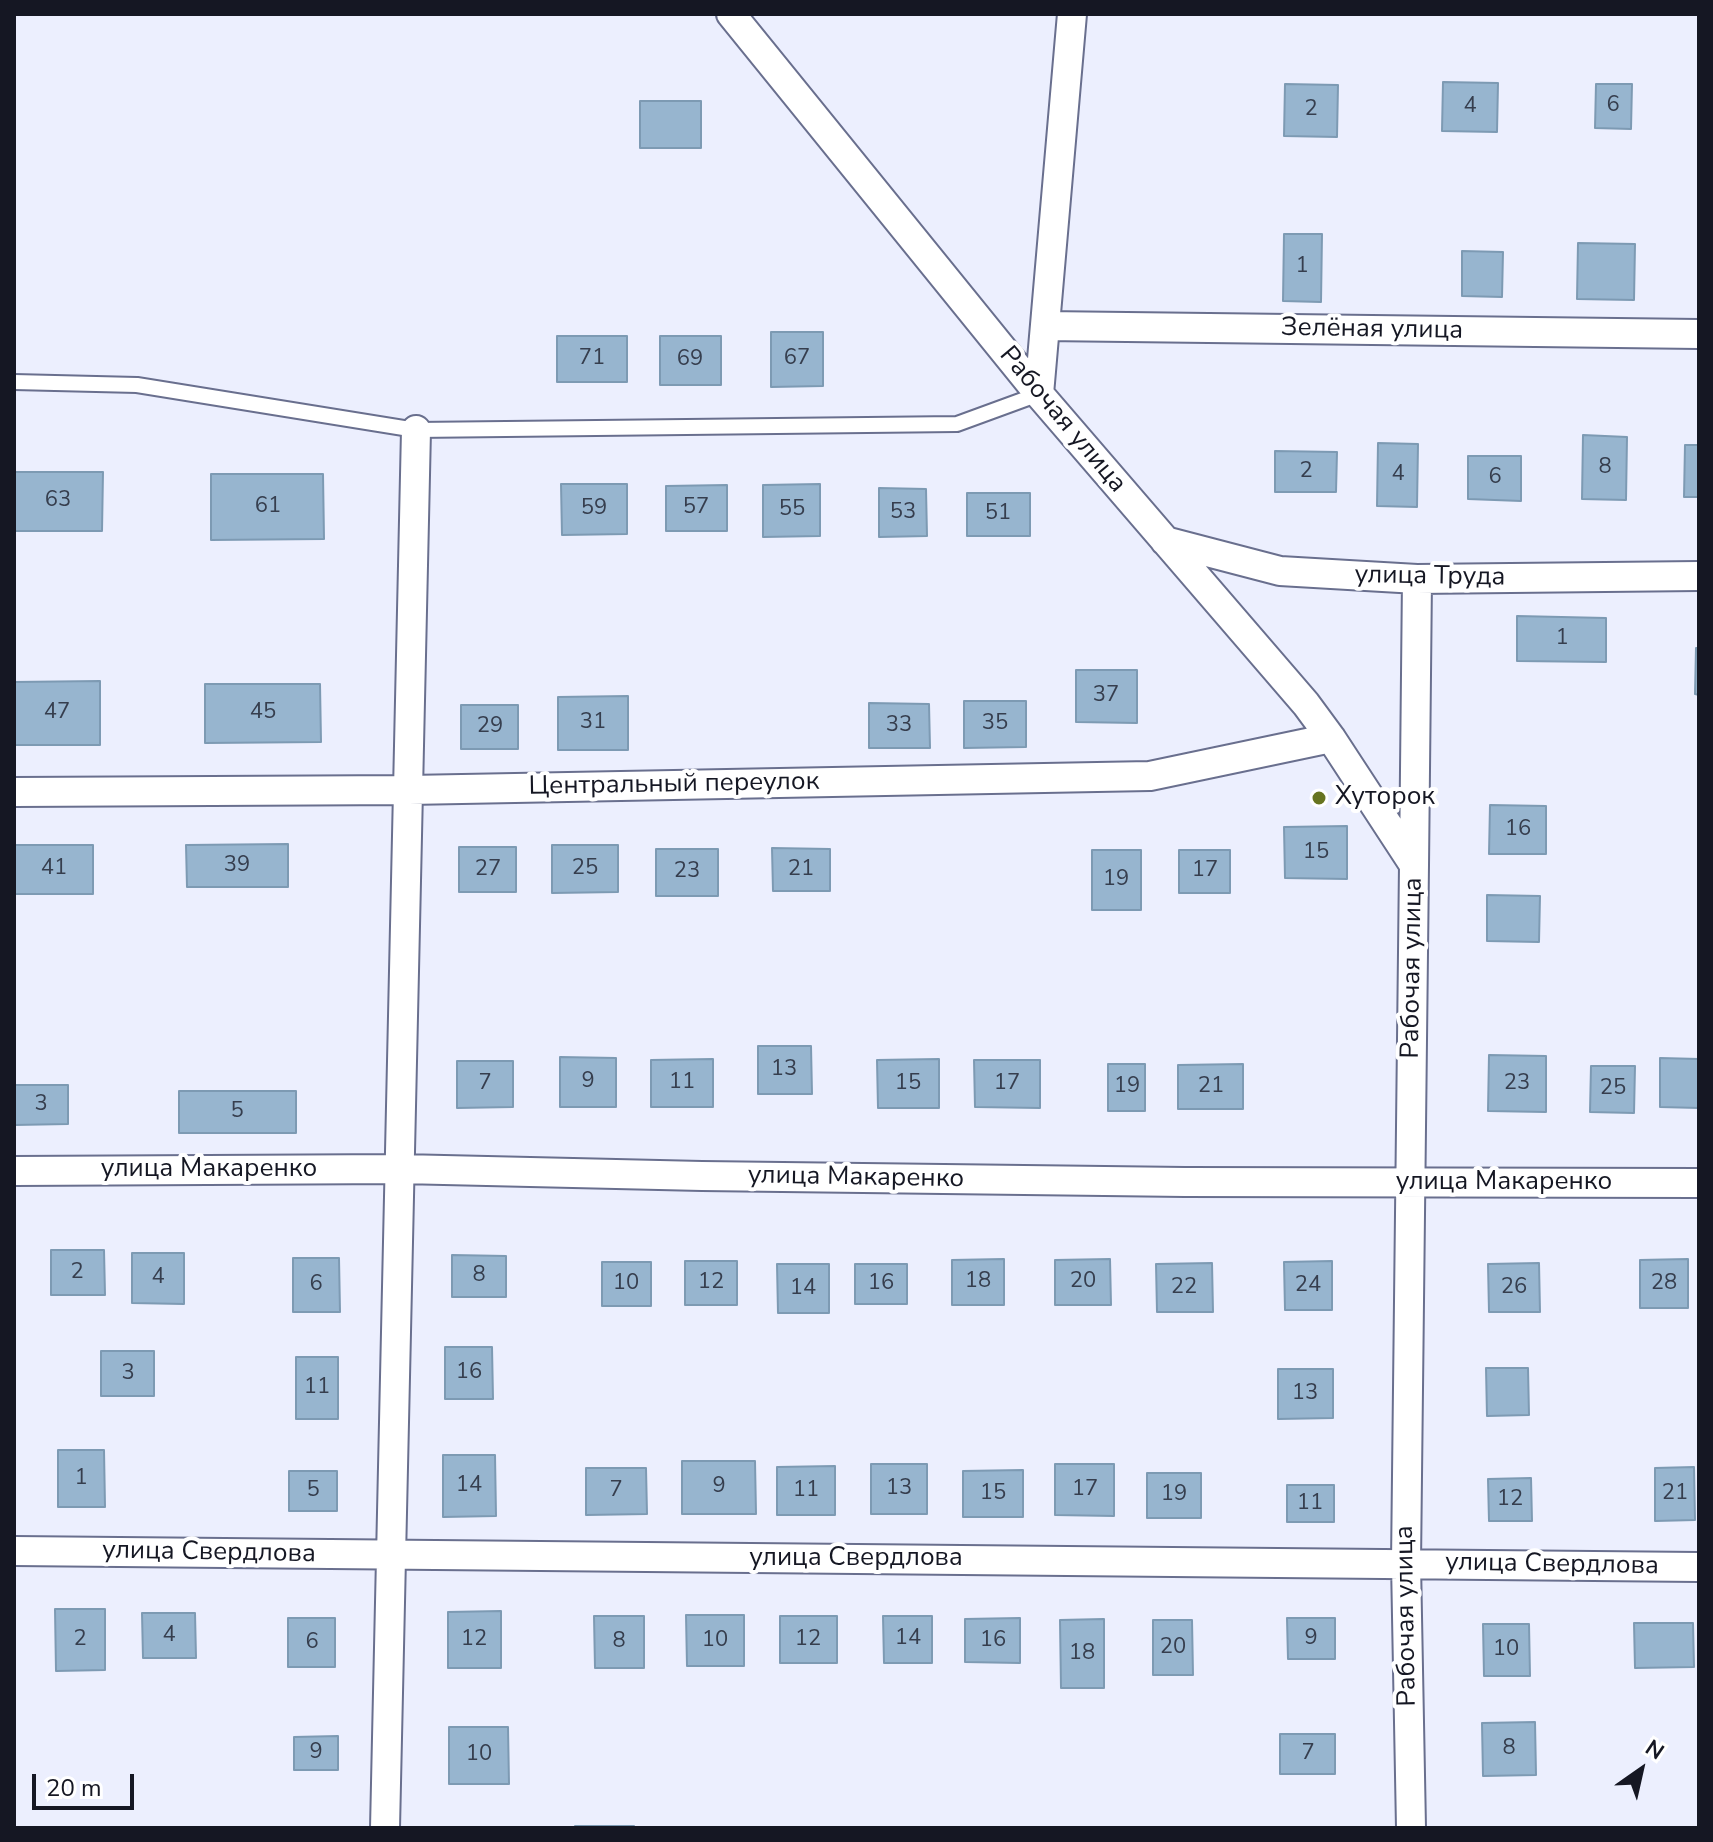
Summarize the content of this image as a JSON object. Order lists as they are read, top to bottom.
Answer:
{
  "streets": {
    "street": [
      "Зелёная улица",
      "Рабочая улица",
      "улица Труда",
      "Центральный переулок",
      "улица Макаренко",
      "улица Свердлова"
    ]
  },
  "crossings": [
    ["Рабочая улица", "улица Труда"],
    ["Рабочая улица", "Центральный переулок"],
    ["Рабочая улица", "улица Макаренко"],
    ["Рабочая улица", "улица Свердлова"]
  ],
  "places": ["Хуторок"],
  "house_numbers": [
    "6",
    "4",
    "2",
    "1",
    "71",
    "67",
    "69",
    "8",
    "2",
    "4",
    "6",
    "63",
    "61",
    "57",
    "59",
    "55",
    "53",
    "51",
    "1",
    "37",
    "47",
    "45",
    "31",
    "35",
    "33",
    "29",
    "16",
    "15",
    "39",
    "41",
    "25",
    "27",
    "21",
    "17",
    "23",
    "19",
    "13",
    "9",
    "11",
    "7",
    "15",
    "17",
    "23",
    "19",
    "21",
    "25",
    "3",
    "5",
    "2",
    "8",
    "4",
    "18",
    "20",
    "12",
    "10",
    "16",
    "28",
    "6",
    "24",
    "22",
    "26",
    "14",
    "16",
    "3",
    "11",
    "13",
    "1",
    "14",
    "9",
    "13",
    "17",
    "5",
    "7",
    "11",
    "15",
    "21",
    "19",
    "12",
    "11",
    "4",
    "14",
    "9",
    "2",
    "12",
    "12",
    "10",
    "16",
    "8",
    "6",
    "20",
    "10",
    "18",
    "8",
    "9",
    "7",
    "10"
  ],
  "scale_bar": "20 m",
  "north": "top right"
}
